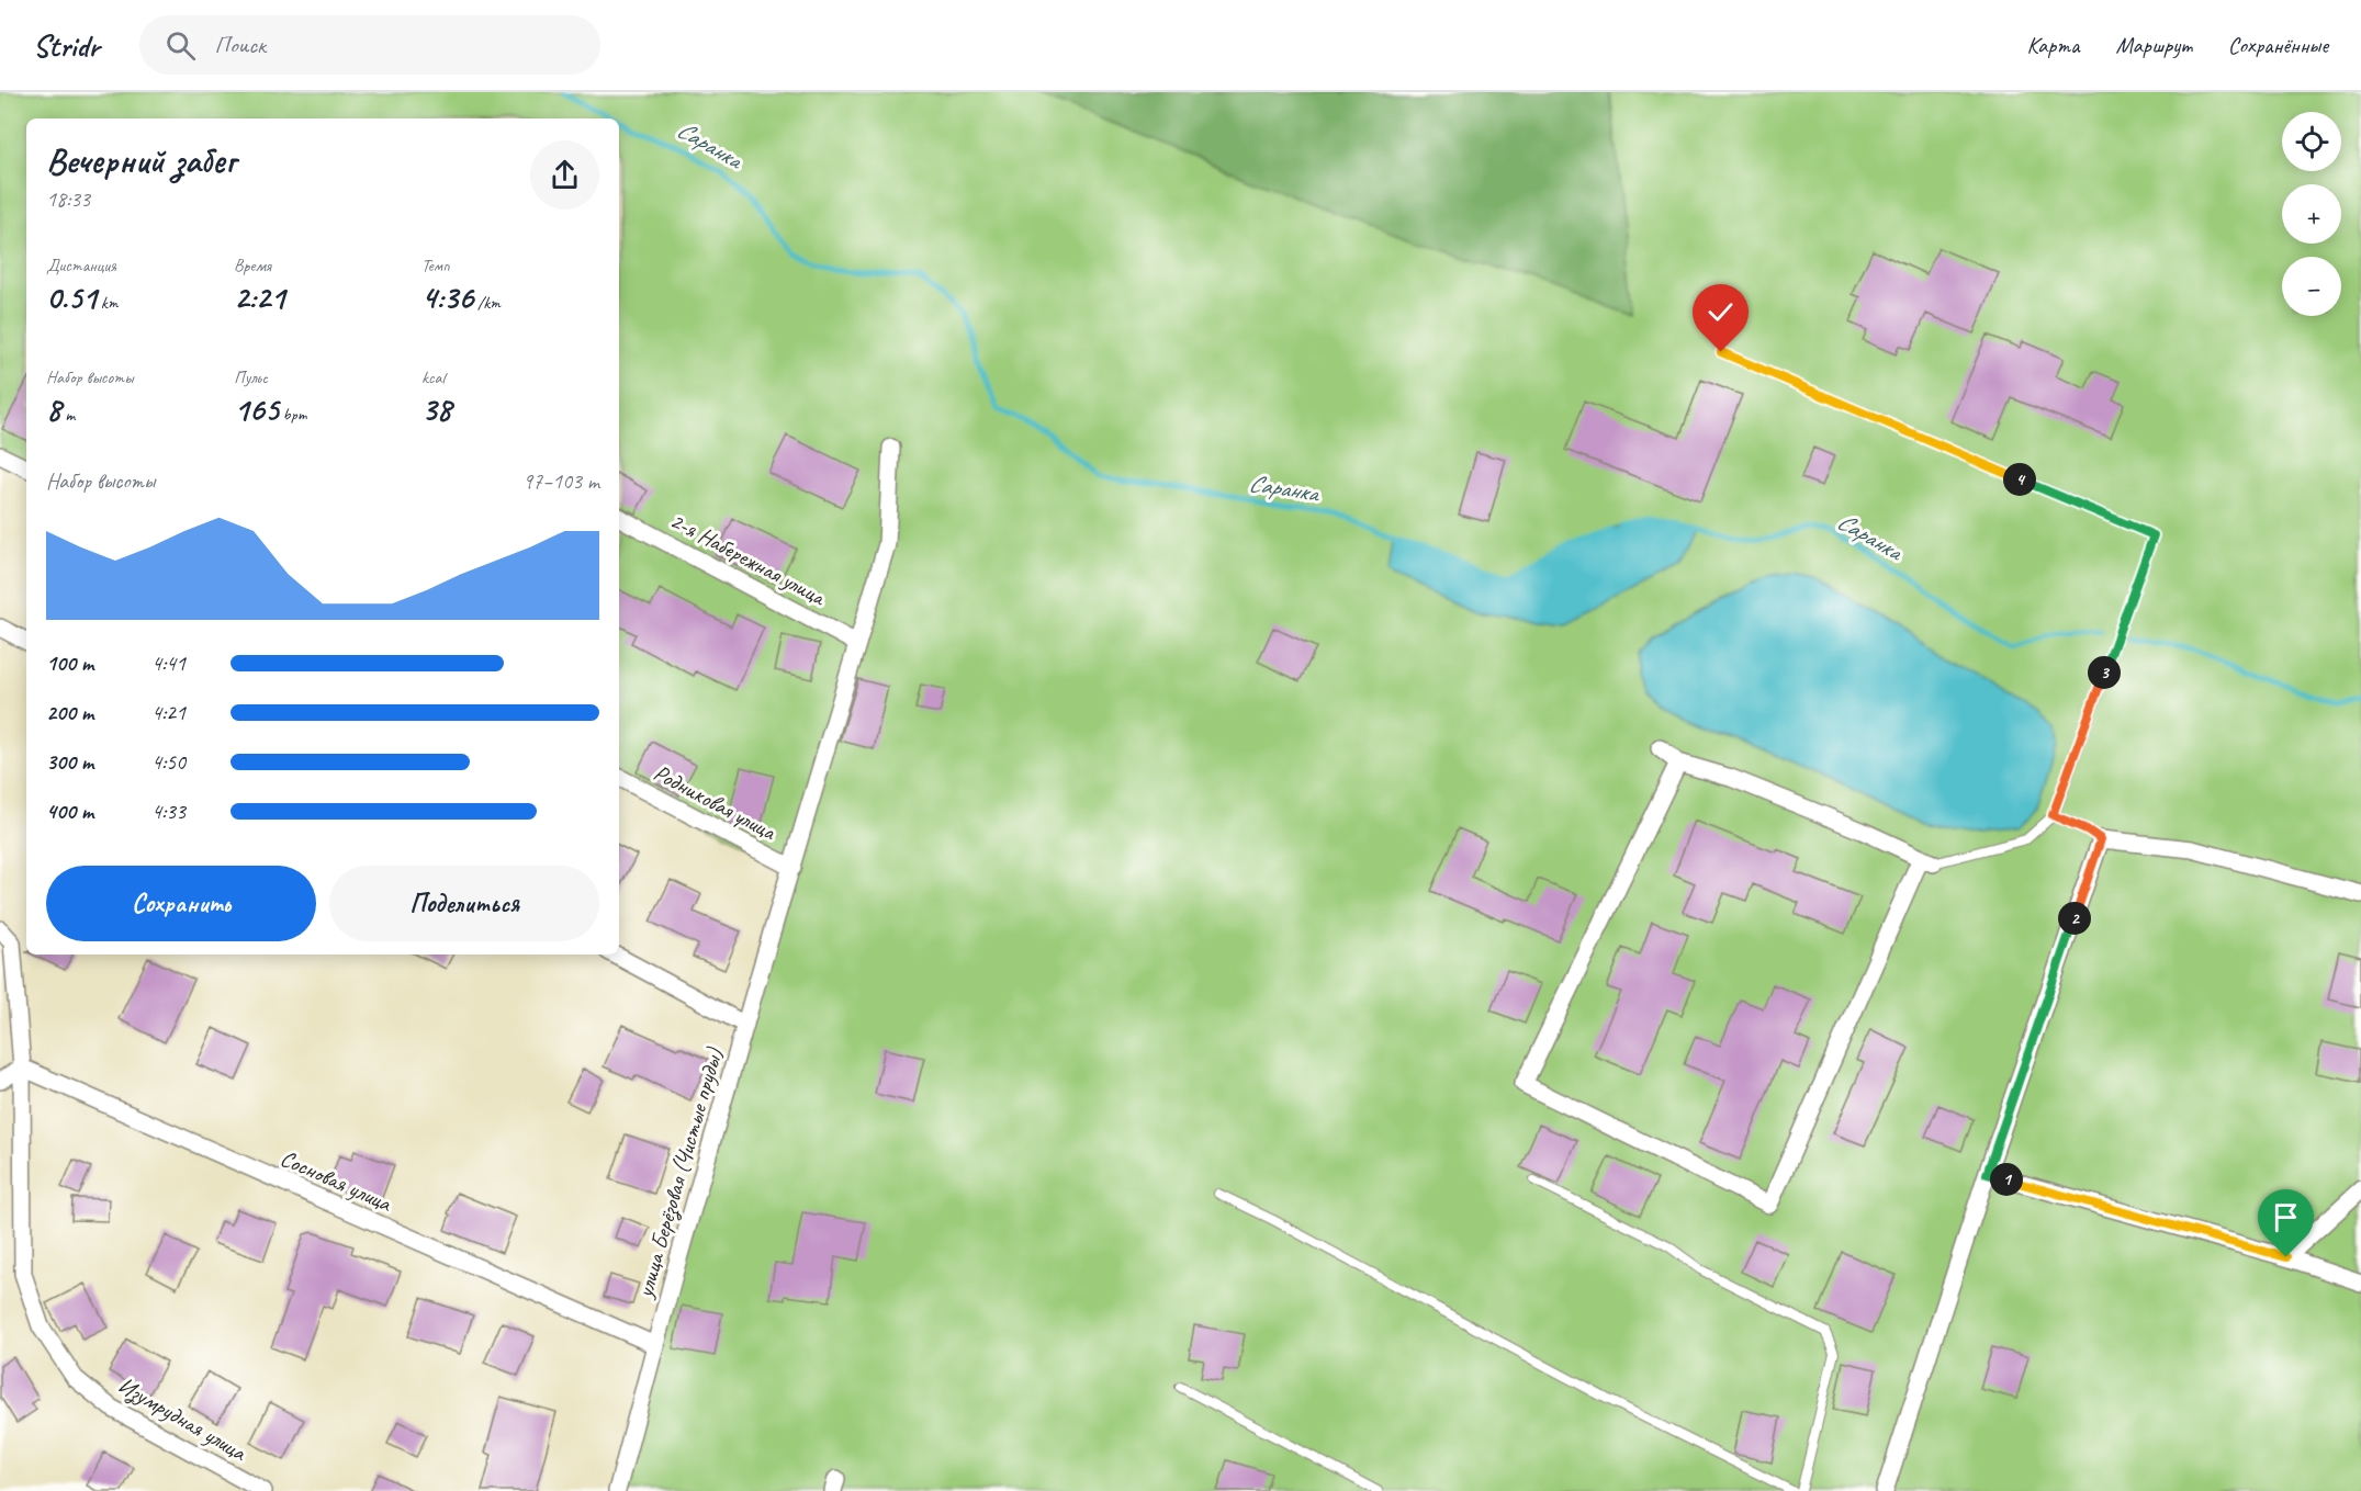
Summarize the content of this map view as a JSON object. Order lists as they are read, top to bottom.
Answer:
{
  "streets": {
    "street": [
      "2-я Набережная улица",
      "Родниковая улица",
      "улица Берёзовая (Чистые пруды)",
      "Сосновая улица",
      "Изумрудная улица"
    ]
  },
  "crossings": [
    ["2-я Набережная улица", "улица Берёзовая (Чистые пруды)"],
    ["Родниковая улица", "улица Берёзовая (Чистые пруды)"],
    ["улица Берёзовая (Чистые пруды)", "Сосновая улица"],
    ["Сосновая улица", "Изумрудная улица"]
  ],
  "water": ["Саранка"],
  "page": {
    "header": "Stridr",
    "search": "Поиск",
    "nav": ["Карта", "Маршрут", "Сохранённые"],
    "map_buttons": ["+", "−"],
    "heading": ["Вечерний забег", "18:33"],
    "stats": [
      ["Дистанция", "0.51 km"],
      ["Время", "2:21"],
      ["Темп", "4:36 /km"],
      ["Набор высоты", "8 m"],
      ["Пульс", "165 bpm"],
      ["kcal", "38"]
    ],
    "chart": ["Набор высоты", "97–103 m"],
    "pins": [
      "4",
      "3",
      "2",
      "1"
    ],
    "list": [
      {
        "name": "100 m",
        "note": "4:41"
      },
      {
        "name": "200 m",
        "note": "4:21"
      },
      {
        "name": "300 m",
        "note": "4:50"
      },
      {
        "name": "400 m",
        "note": "4:33"
      }
    ],
    "buttons": ["Сохранить", "Поделиться"]
  }
}
